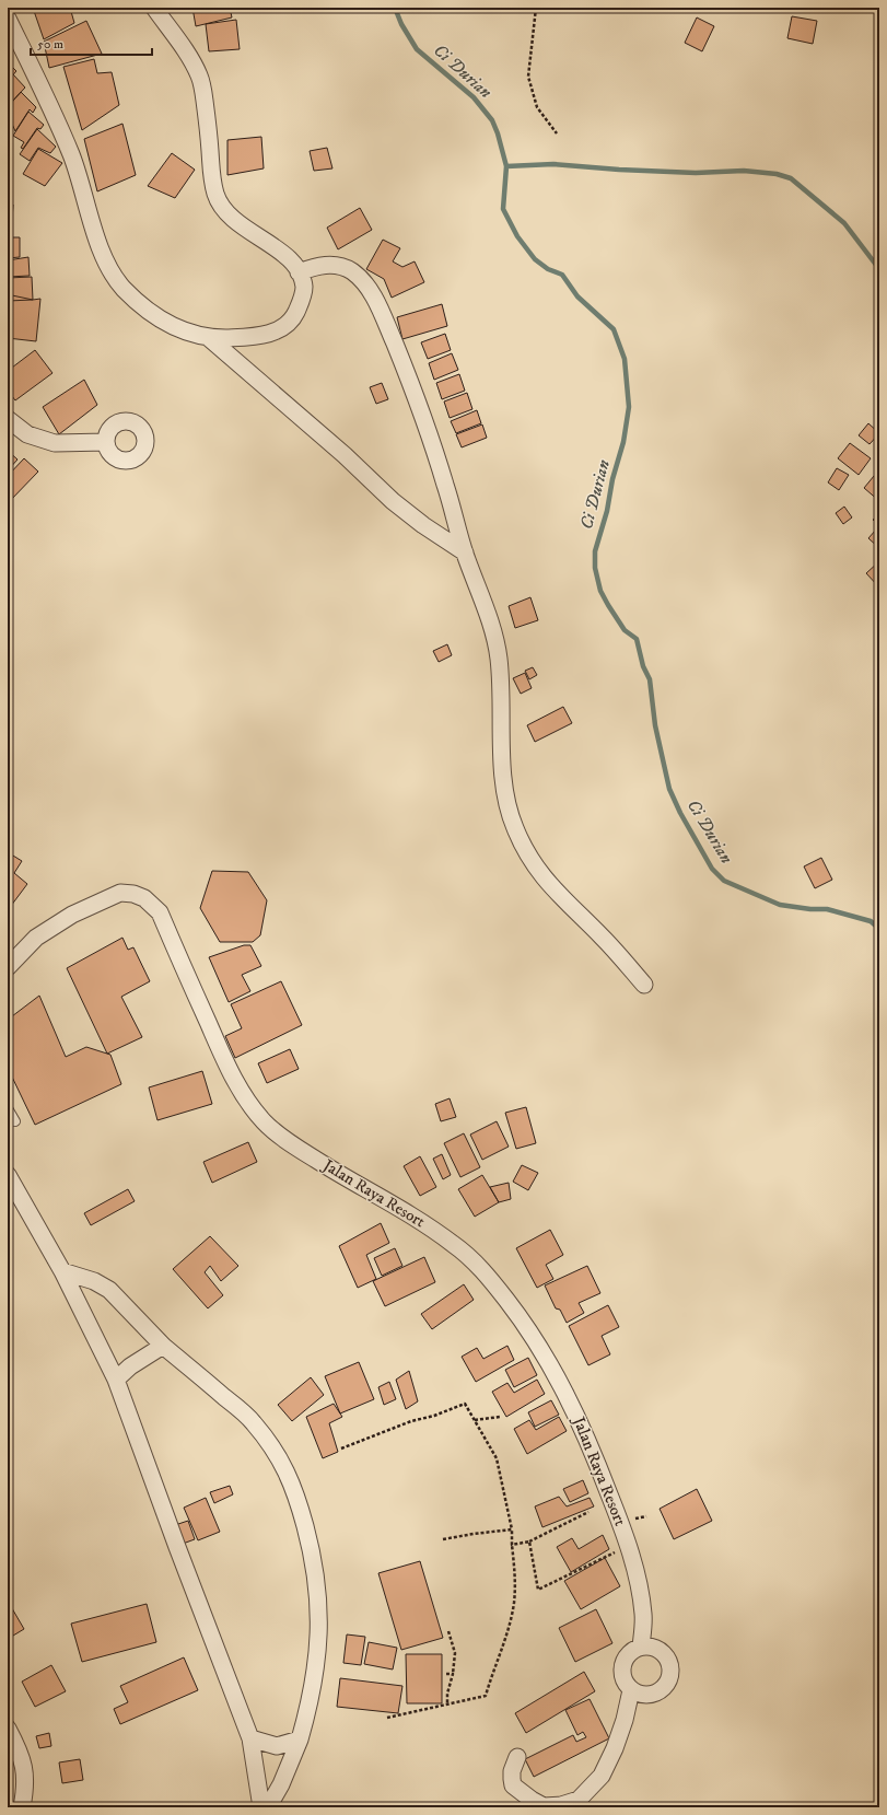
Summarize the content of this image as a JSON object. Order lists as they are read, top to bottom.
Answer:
{
  "streets": {
    "street": ["Jalan Raya Resort"]
  },
  "water": ["Ci Durian"],
  "scale_bar": "50 m"
}
